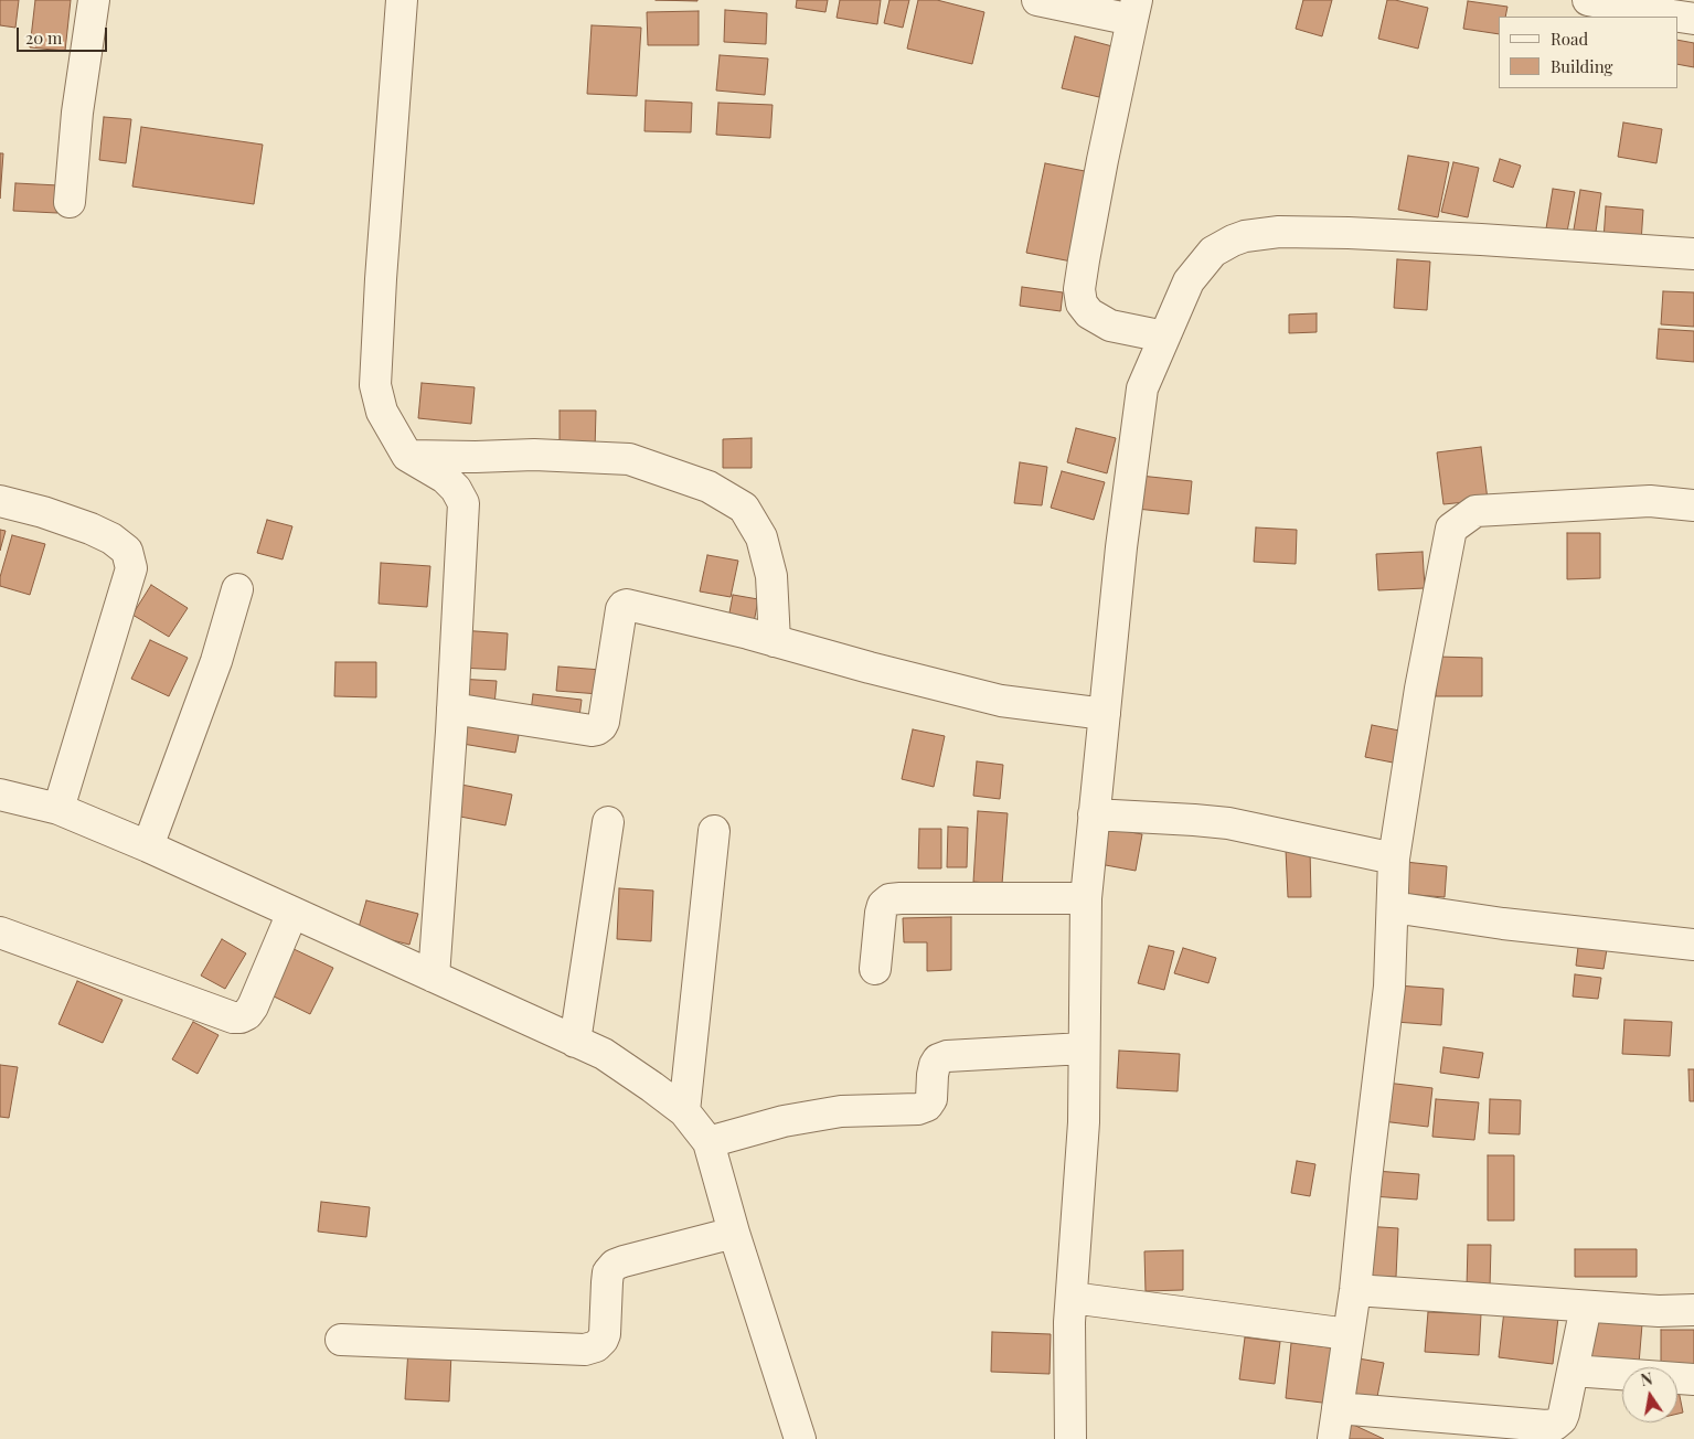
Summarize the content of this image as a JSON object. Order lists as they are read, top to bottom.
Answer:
{
  "legend": ["Road", "Building"],
  "scale_bar": "20 m",
  "north": "top"
}
